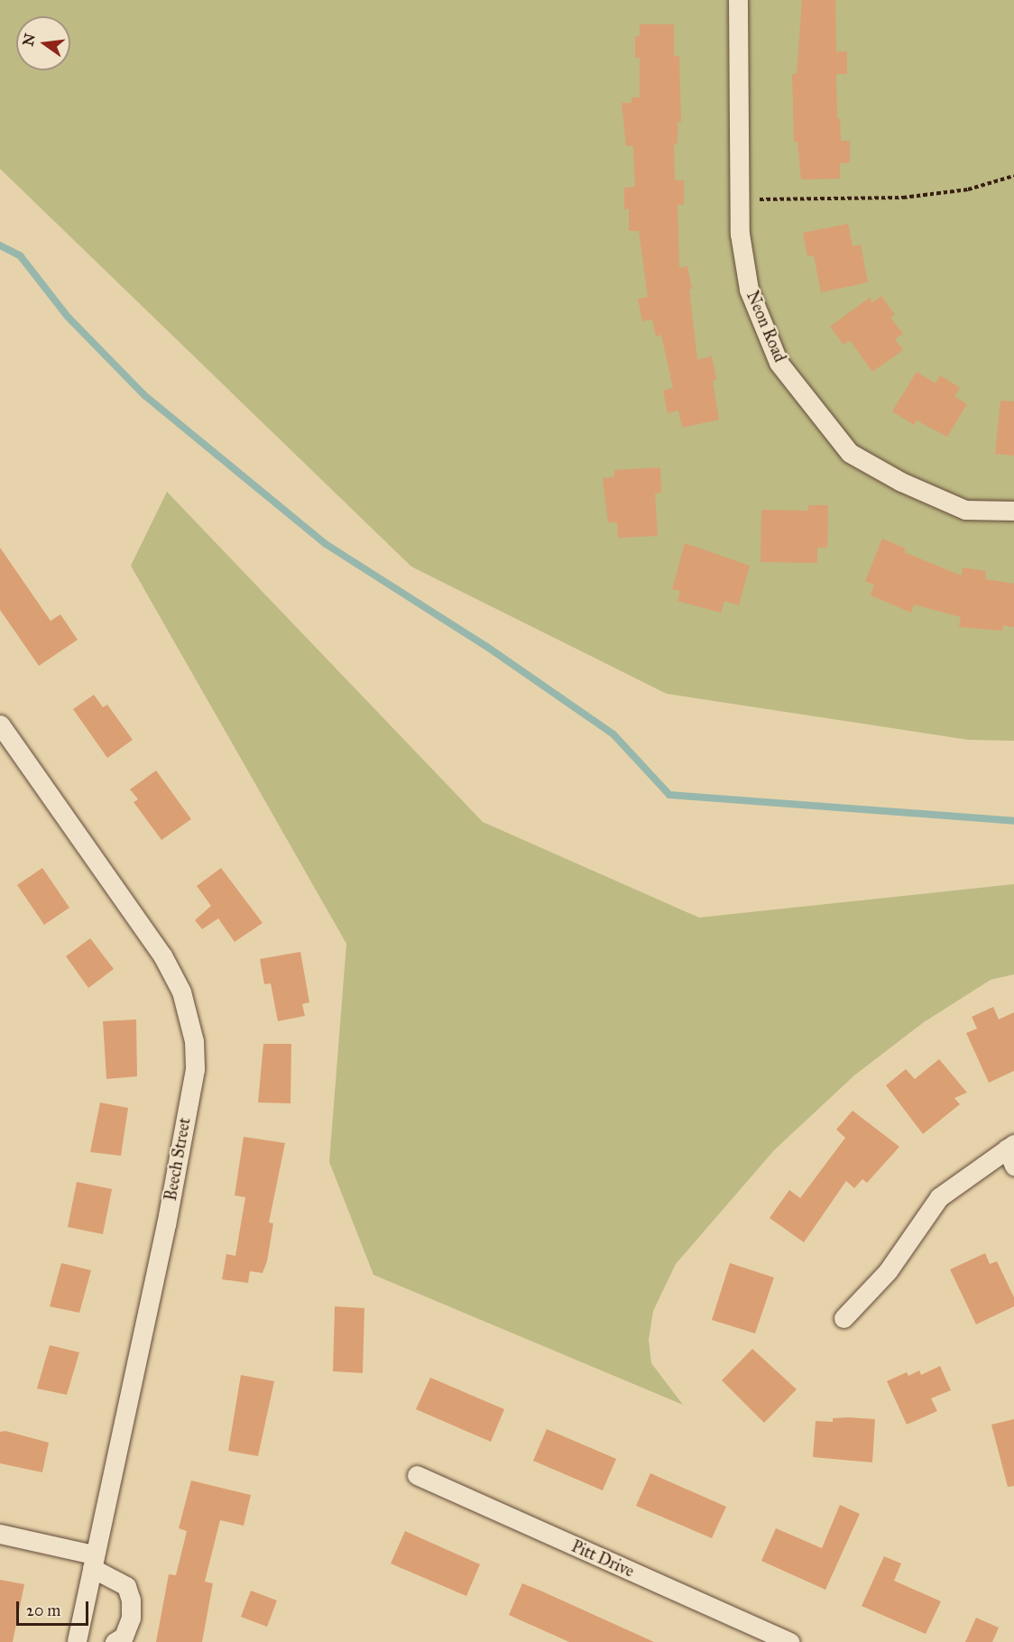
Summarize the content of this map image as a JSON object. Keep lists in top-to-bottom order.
{
  "streets": {
    "street": ["Neon Road", "Beech Street", "Pitt Drive"]
  },
  "scale_bar": "20 m",
  "north": "left"
}
